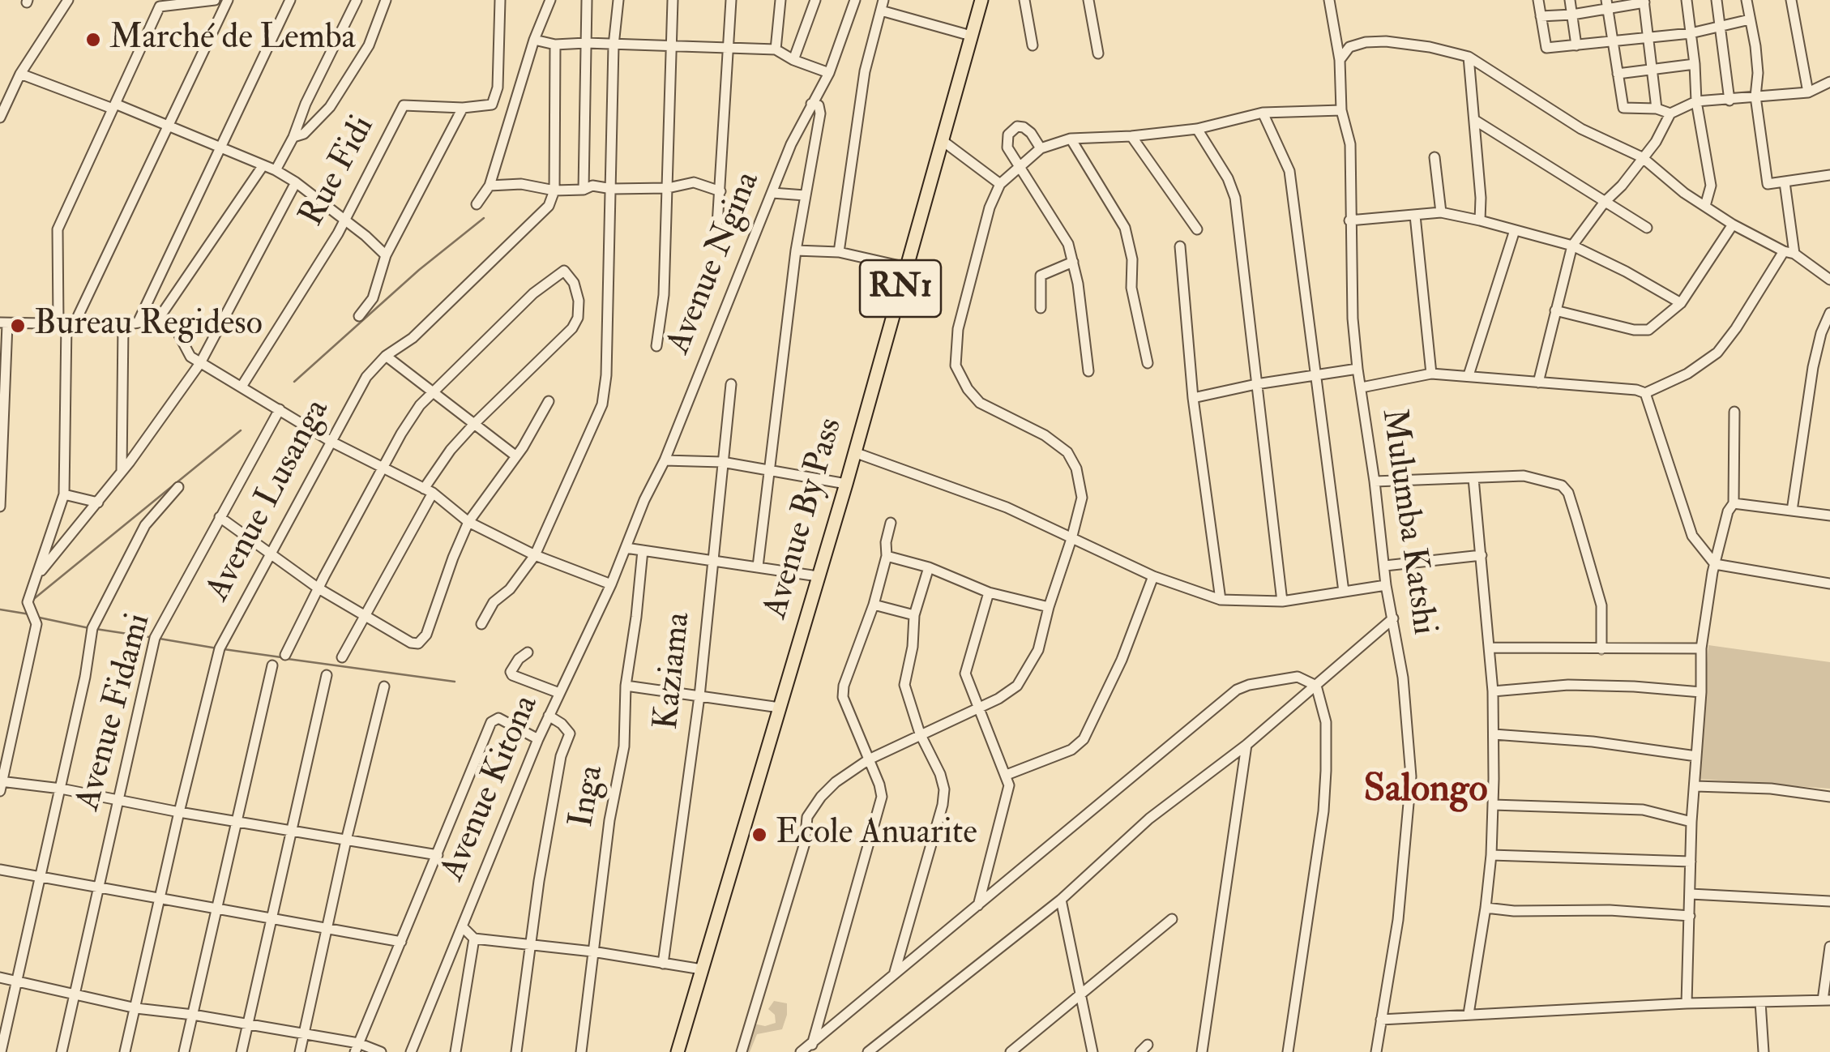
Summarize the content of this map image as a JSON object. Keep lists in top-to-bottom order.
{
  "streets": {
    "highway": ["RN1", "Avenue By Pass"],
    "street": [
      "Rue Fidi",
      "Avenue Ngina",
      "Avenue Lusanga",
      "Mulumba Katshi",
      "Kaziama",
      "Avenue Fidami",
      "Avenue Kitona",
      "Inga"
    ]
  },
  "crossings": [
    ["Avenue Ngina", "Avenue Kitona"]
  ],
  "districts": ["Salongo"],
  "places": ["Marché de Lemba", "Bureau Regideso", "Ecole Anuarite"]
}
